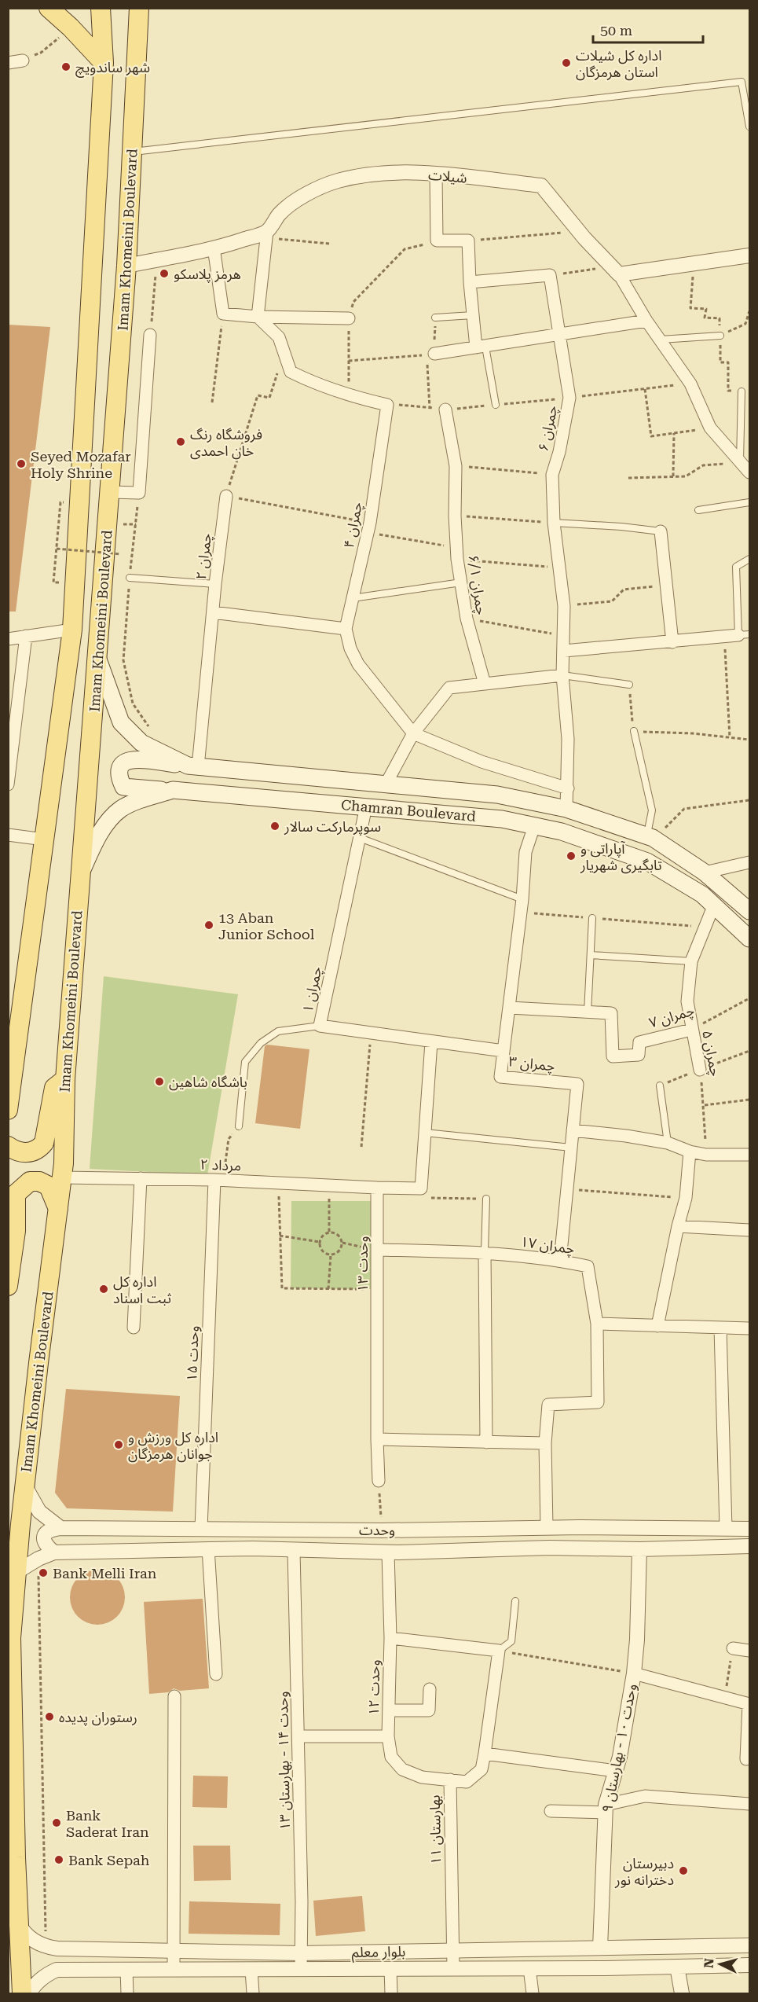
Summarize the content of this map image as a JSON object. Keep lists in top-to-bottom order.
{
  "streets": {
    "main road": ["Imam Khomeini Boulevard", "Chamran Boulevard"],
    "street": [
      "شیلات",
      "چمران ۶",
      "چمران ۴",
      "چمران ۲",
      "چمران ۶/۱",
      "چمران ۱",
      "چمران ۷",
      "چمران ۵",
      "چمران ۳",
      "مرداد ۲",
      "چمران ۱۷",
      "وحدت ۱۳",
      "وحدت ۱۵",
      "وحدت",
      "وحدت ۱۲",
      "وحدت ۱۰ - بهارستان ۹",
      "وحدت ۱۴ - بهارستان ۱۳",
      "بهارستان ۱۱",
      "بلوار معلم"
    ]
  },
  "crossings": [
    ["Imam Khomeini Boulevard", "Chamran Boulevard"],
    ["Imam Khomeini Boulevard", "مرداد ۲"],
    ["Imam Khomeini Boulevard", "وحدت"],
    ["چمران ۶", "چمران ۴"],
    ["چمران ۶", "Chamran Boulevard"],
    ["چمران ۲", "Chamran Boulevard"],
    ["Chamran Boulevard", "چمران ۱"],
    ["Chamran Boulevard", "چمران ۵"],
    ["Chamran Boulevard", "چمران ۳"],
    ["چمران ۱", "چمران ۳"],
    ["چمران ۷", "چمران ۵"],
    ["چمران ۷", "چمران ۳"],
    ["چمران ۳", "چمران ۱۷"],
    ["مرداد ۲", "وحدت ۱۳"],
    ["مرداد ۲", "وحدت ۱۵"],
    ["چمران ۱۷", "وحدت ۱۳"],
    ["وحدت ۱۵", "وحدت"],
    ["وحدت", "وحدت ۱۲"],
    ["وحدت", "وحدت ۱۰ - بهارستان ۹"],
    ["وحدت", "وحدت ۱۴ - بهارستان ۱۳"],
    ["وحدت ۱۲", "بهارستان ۱۱"],
    ["وحدت ۱۰ - بهارستان ۹", "بلوار معلم"],
    ["وحدت ۱۴ - بهارستان ۱۳", "بلوار معلم"],
    ["بهارستان ۱۱", "بلوار معلم"]
  ],
  "places": [
    "اداره کل شیلات استان هرمزگان",
    "شهر ساندویچ",
    "هرمز پلاسکو",
    "فروشگاه رنگ خان احمدی",
    "Seyed Mozafar Holy Shrine",
    "سوپرمارکت سالار",
    "آپاراتی و تابگیری شهریار",
    "13 Aban Junior School",
    "باشگاه شاهین",
    "اداره کل ثبت اسناد",
    "اداره کل ورزش و جوانان هرمزگان",
    "Bank Melli Iran",
    "رستوران پدیده",
    "Bank Saderat Iran",
    "Bank Sepah",
    "دبیرستان دخترانه نور"
  ],
  "scale_bar": "50 m",
  "north": "left"
}
